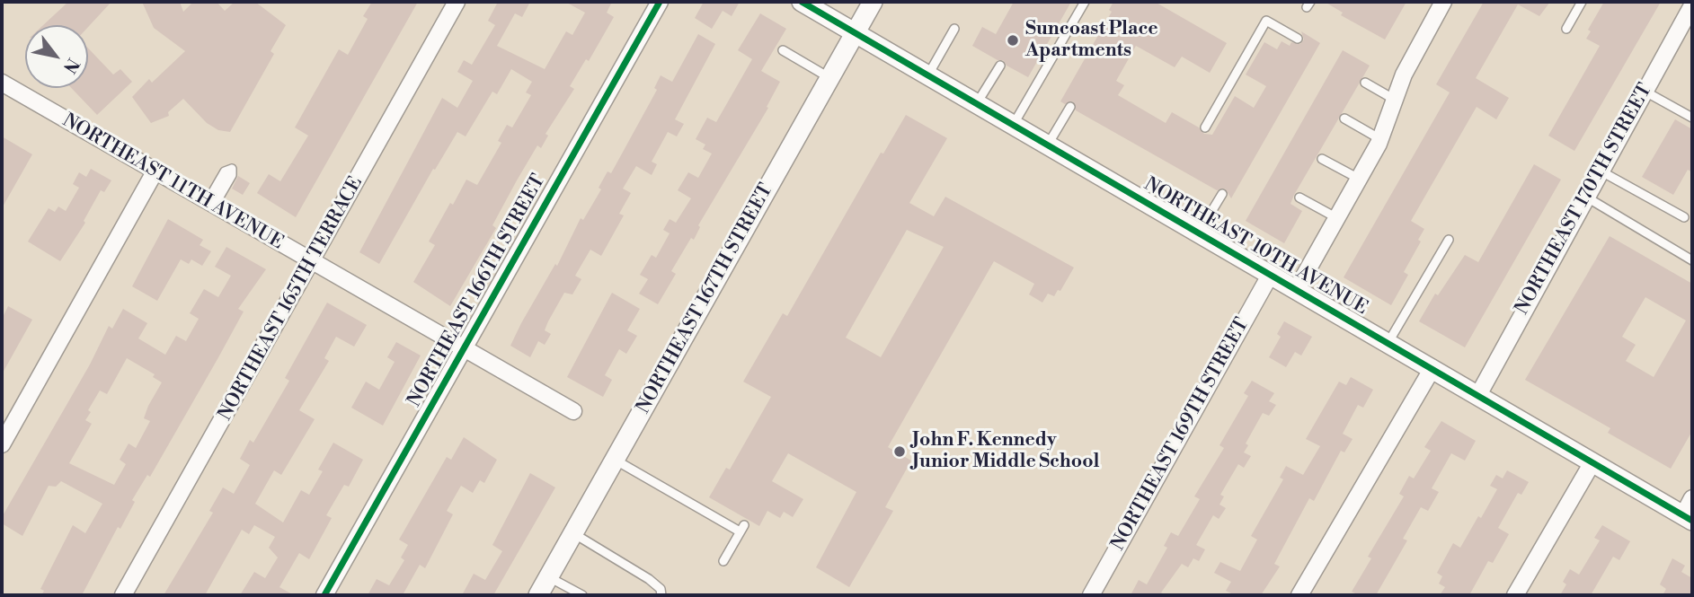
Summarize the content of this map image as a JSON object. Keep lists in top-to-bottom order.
{
  "streets": {
    "street": [
      "NORTHEAST 11TH AVENUE",
      "NORTHEAST 170TH STREET",
      "NORTHEAST 10TH AVENUE",
      "NORTHEAST 166TH STREET",
      "NORTHEAST 165TH TERRACE",
      "NORTHEAST 167TH STREET",
      "NORTHEAST 169TH STREET"
    ]
  },
  "crossings": [
    ["NORTHEAST 11TH AVENUE", "NORTHEAST 166TH STREET"],
    ["NORTHEAST 11TH AVENUE", "NORTHEAST 165TH TERRACE"],
    ["NORTHEAST 170TH STREET", "NORTHEAST 10TH AVENUE"],
    ["NORTHEAST 10TH AVENUE", "NORTHEAST 167TH STREET"],
    ["NORTHEAST 10TH AVENUE", "NORTHEAST 169TH STREET"]
  ],
  "places": ["Suncoast Place Apartments", "John F. Kennedy Junior Middle School"],
  "north": "bottom right"
}
